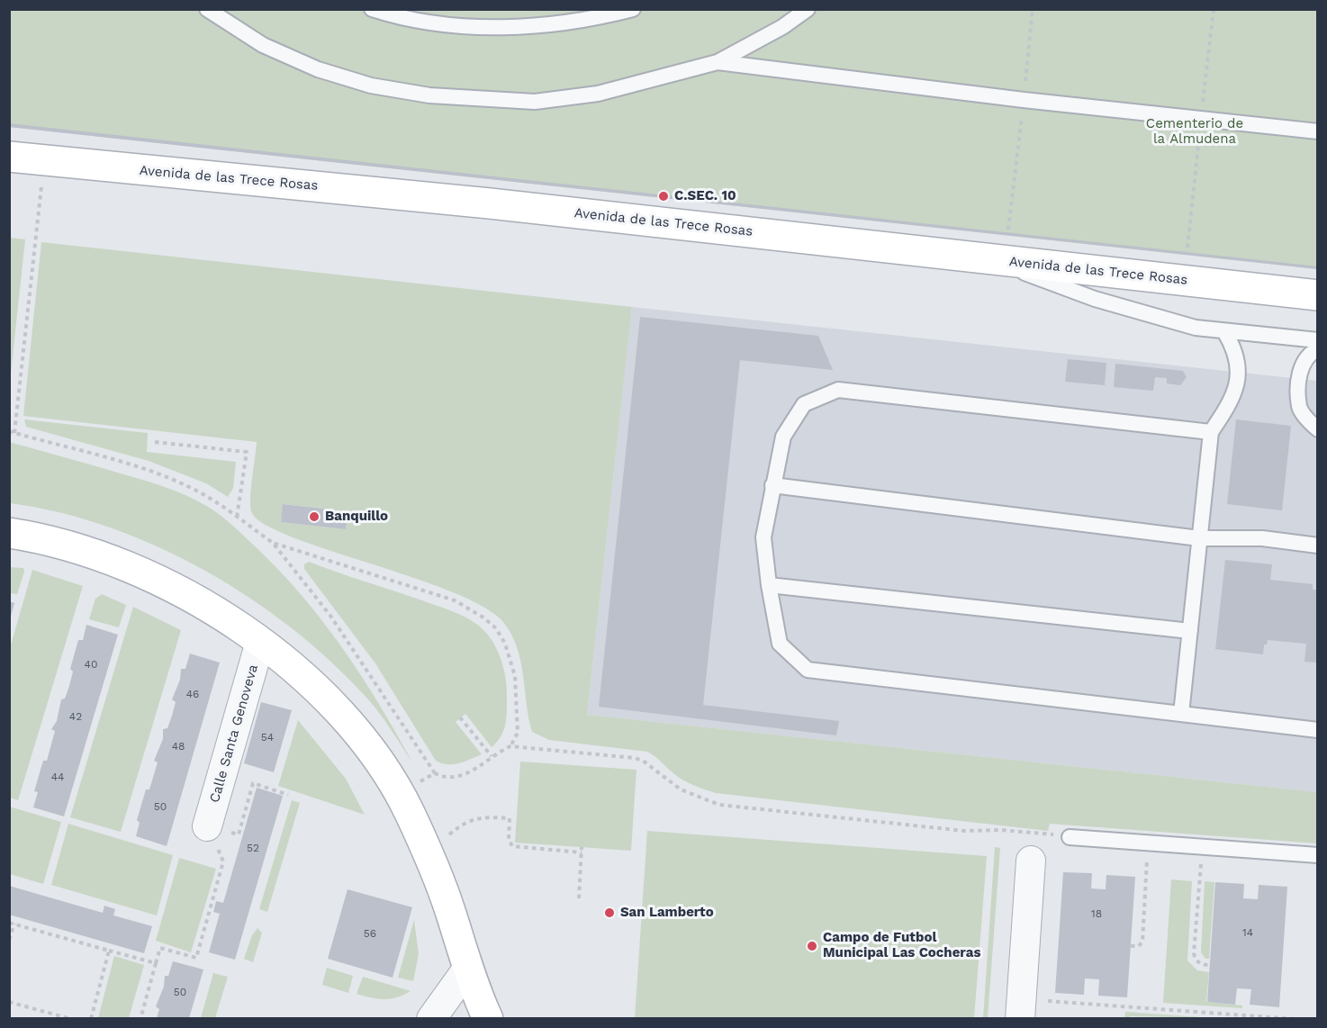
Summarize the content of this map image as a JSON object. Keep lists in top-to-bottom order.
{
  "streets": {
    "street": ["Avenida de las Trece Rosas", "Calle Santa Genoveva"]
  },
  "parks": ["Cementerio de la Almudena"],
  "places": [
    "C.SEC. 10",
    "Banquillo",
    "San Lamberto",
    "Campo de Futbol Municipal Las Cocheras"
  ],
  "house_numbers": [
    "40",
    "46",
    "42",
    "54",
    "48",
    "44",
    "50",
    "52",
    "18",
    "14",
    "56",
    "50"
  ]
}
